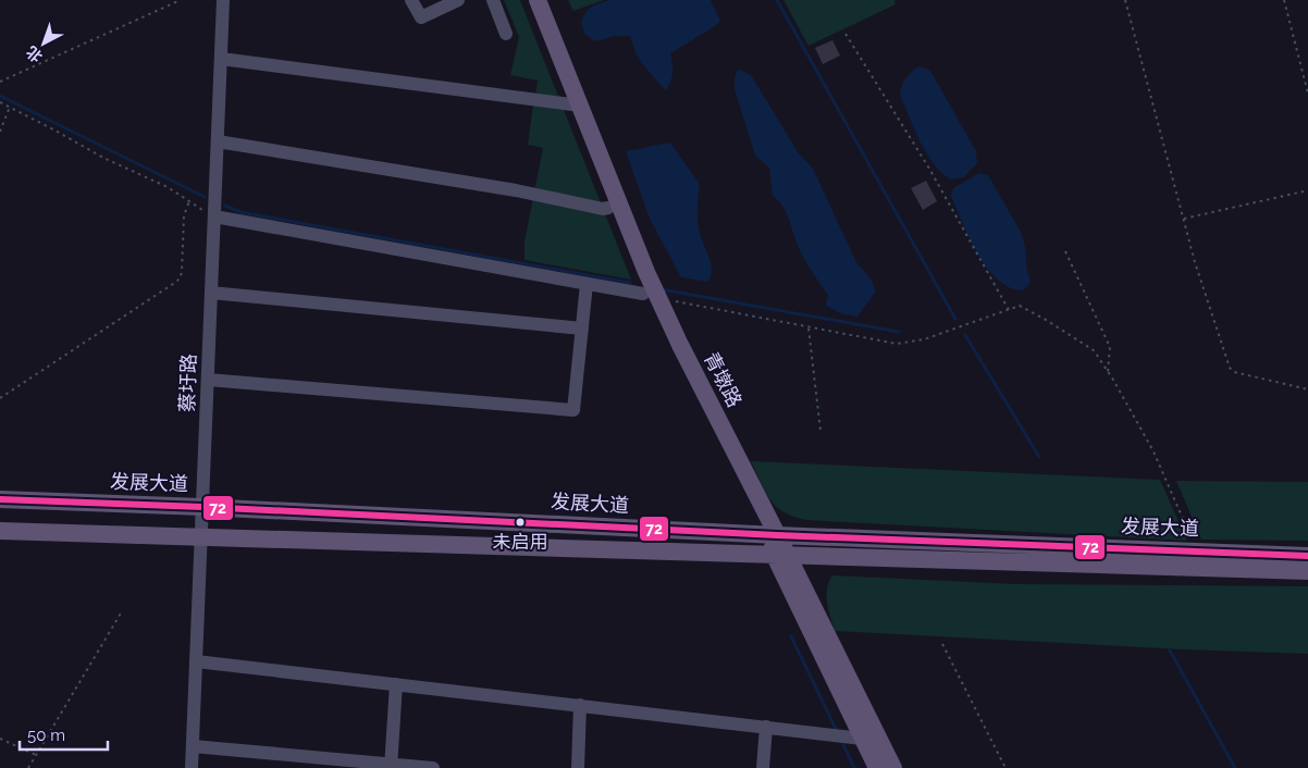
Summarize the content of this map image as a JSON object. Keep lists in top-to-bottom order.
{
  "streets": {
    "main road": ["青墩路", "发展大道"],
    "street": ["蔡圩路"]
  },
  "crossings": [
    ["青墩路", "发展大道"],
    ["蔡圩路", "发展大道"]
  ],
  "places": ["未启用"],
  "lines": ["transit line 72"],
  "scale_bar": "50 m",
  "north": "bottom left"
}
